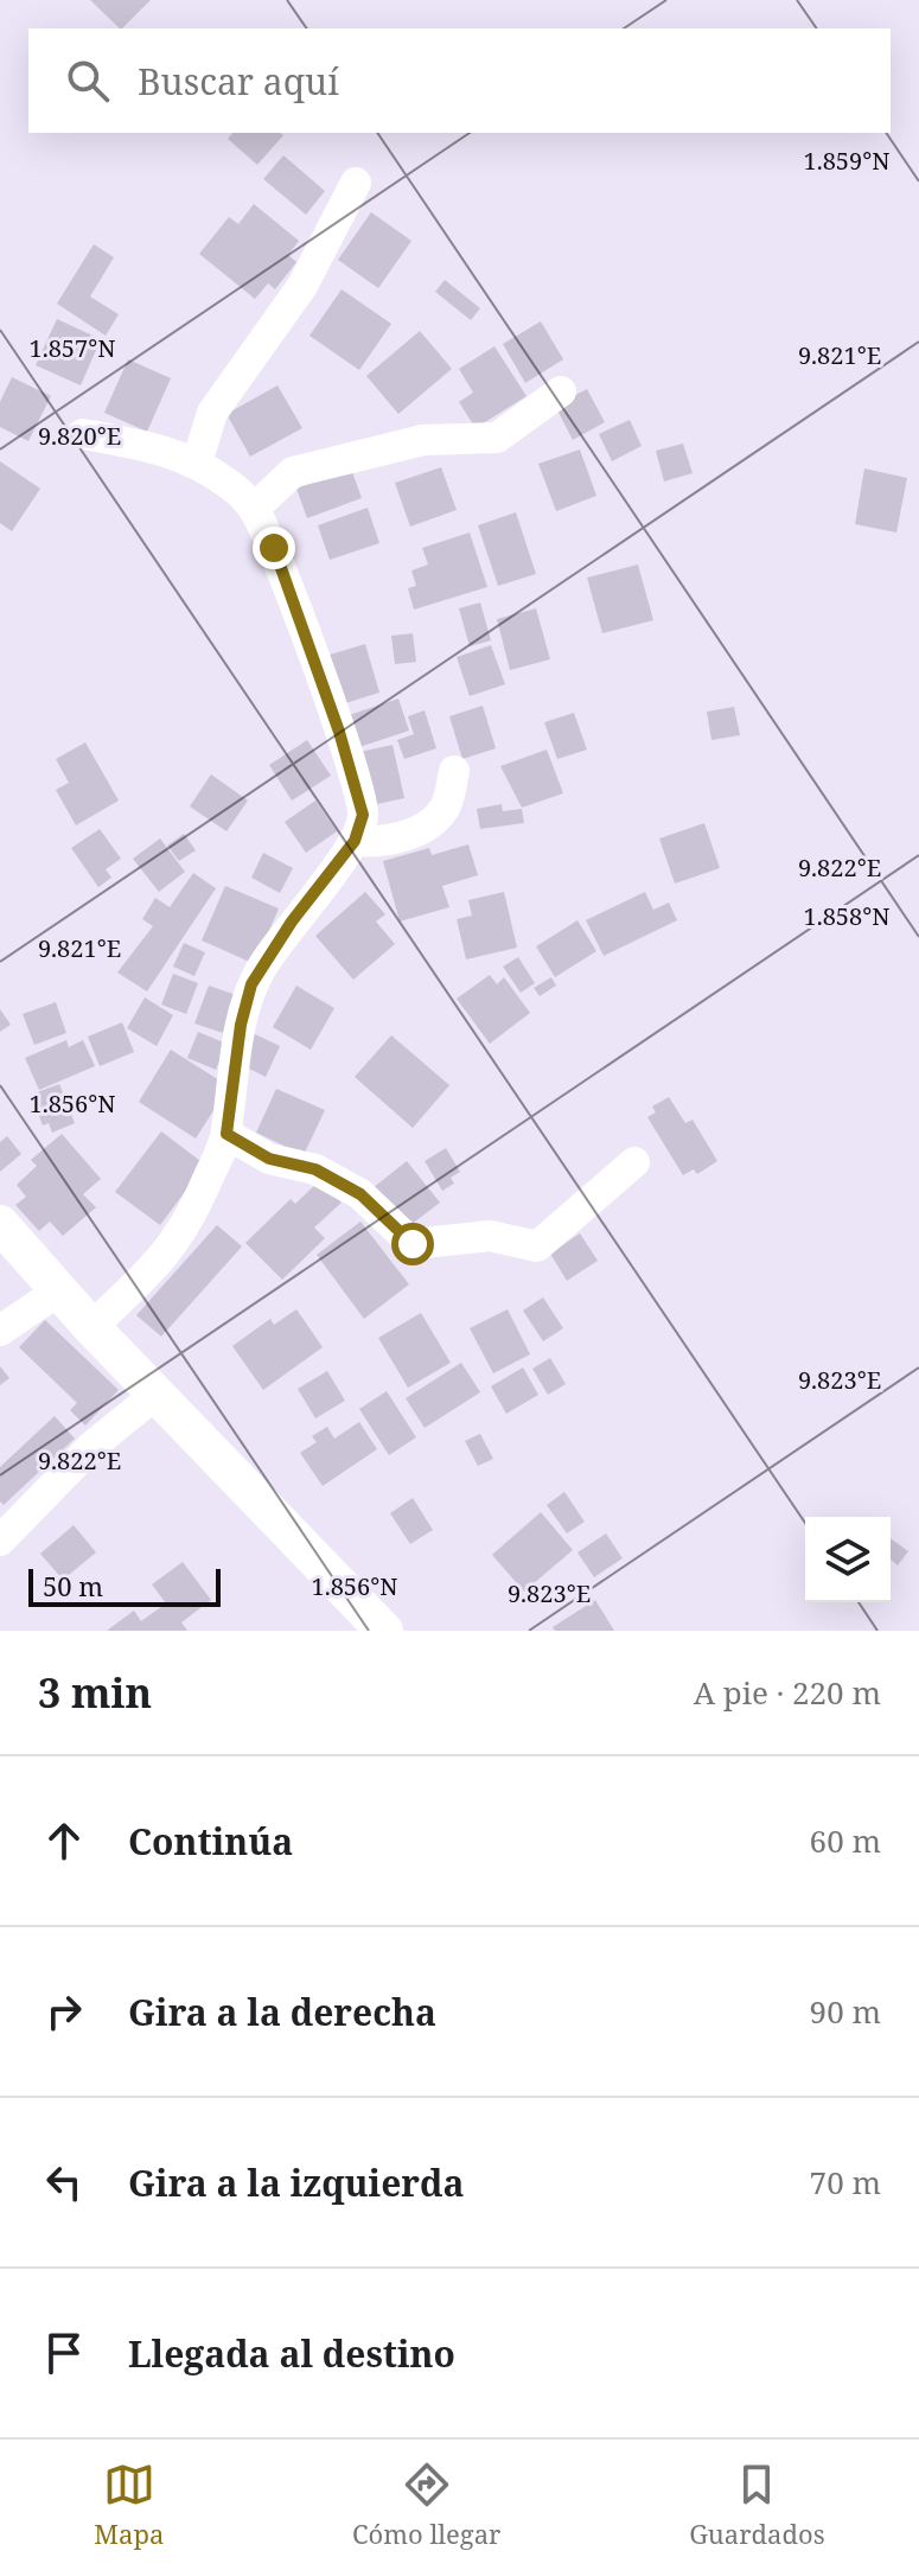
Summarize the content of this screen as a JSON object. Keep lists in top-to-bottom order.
{
  "scale_bar": "50 m",
  "page": {
    "search": "Buscar aquí",
    "scale": "50 m",
    "heading": ["3 min", "A pie · 220 m"],
    "list": [
      ["Continúa", "60 m"],
      ["Gira a la derecha", "90 m"],
      ["Gira a la izquierda", "70 m"],
      "Llegada al destino"
    ],
    "nav": ["Mapa", "Cómo llegar", "Guardados"]
  },
  "coordinates": [
    "1.859°N",
    "1.857°N",
    "9.821°E",
    "9.820°E",
    "9.822°E",
    "1.858°N",
    "1.856°N",
    "9.823°E"
  ]
}
